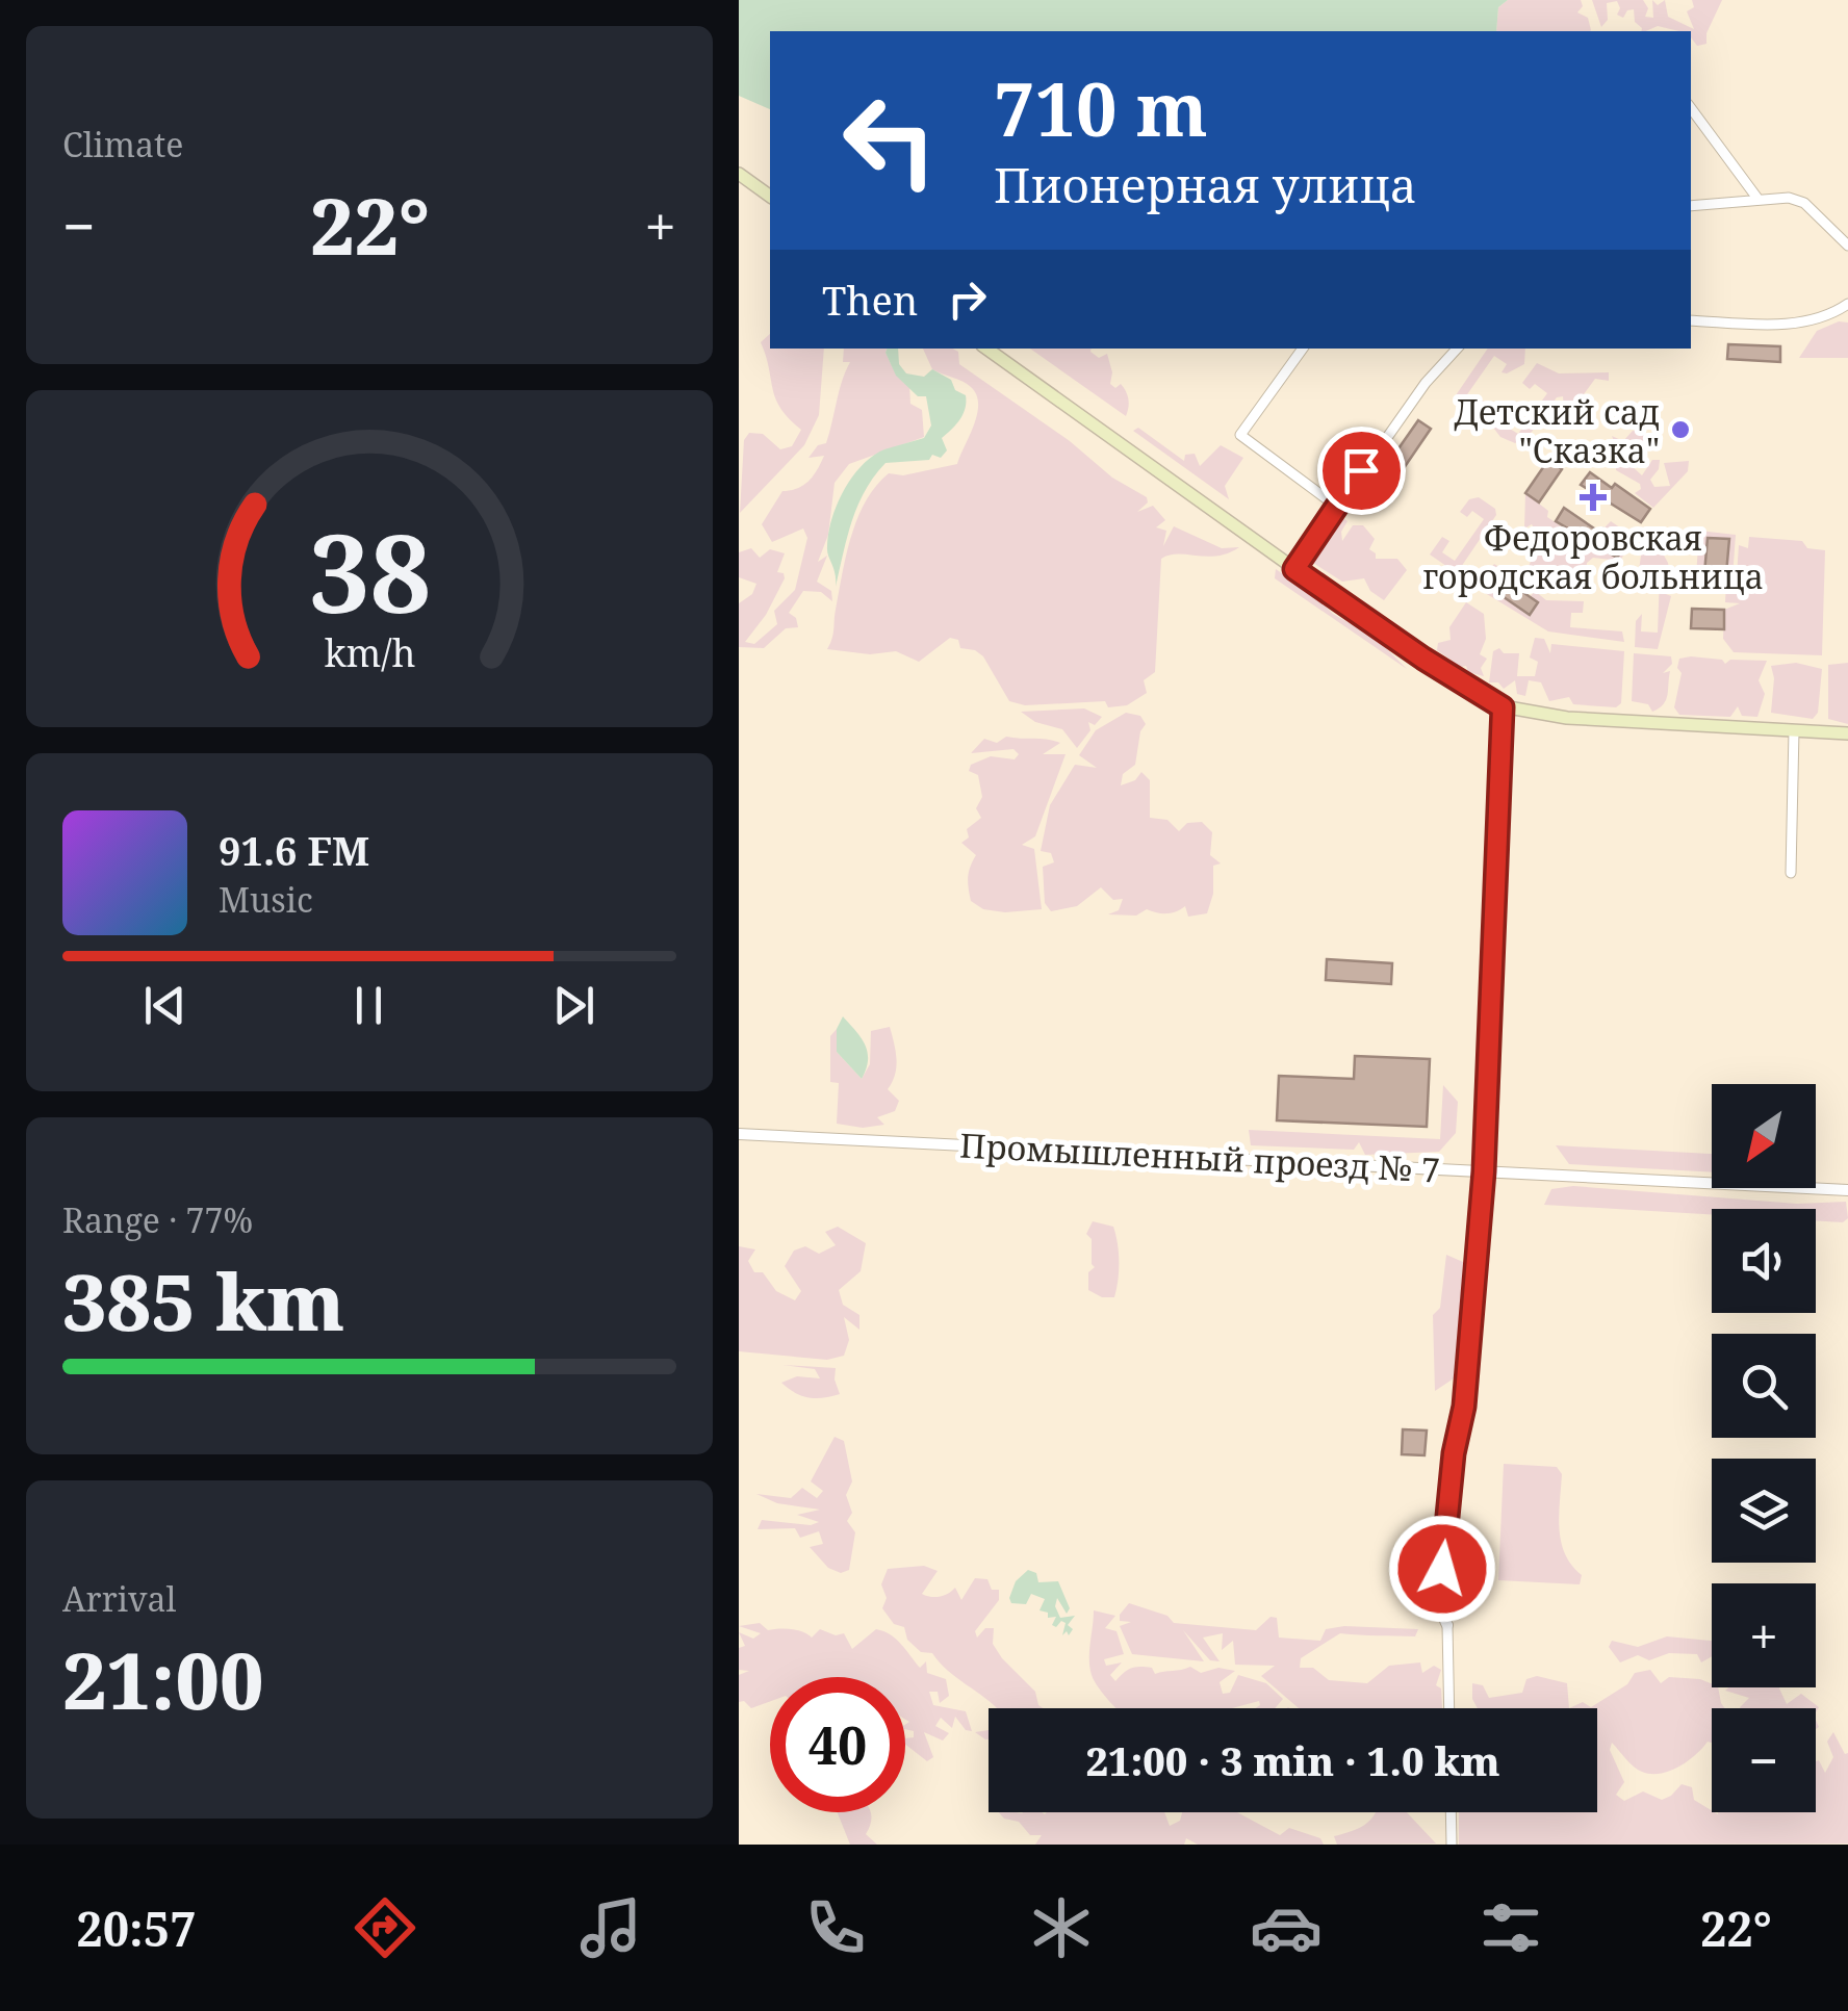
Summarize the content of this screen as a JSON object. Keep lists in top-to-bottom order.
{
  "streets": {
    "street": ["Промышленный проезд № 7"]
  },
  "places": {
    "other": ["Детский сад \"Сказка\""],
    "health": ["Федоровская городская больница"]
  },
  "north": "bottom left",
  "page": {
    "tile": [
      "Climate",
      ["Range · 77%", "385 km"],
      ["Arrival", "21:00"]
    ],
    "turn": ["710 m", "Пионерная улица"],
    "heat": ["−", "22°", "+"],
    "then": "Then",
    "song": ["91.6 FM", "Music"],
    "map_buttons": ["+", "−"],
    "limit": "40",
    "trip": "21:00 · 3 min · 1.0 km",
    "tabs": ["20:57", "22°"],
    "gauge": ["38", "km/h"]
  }
}
